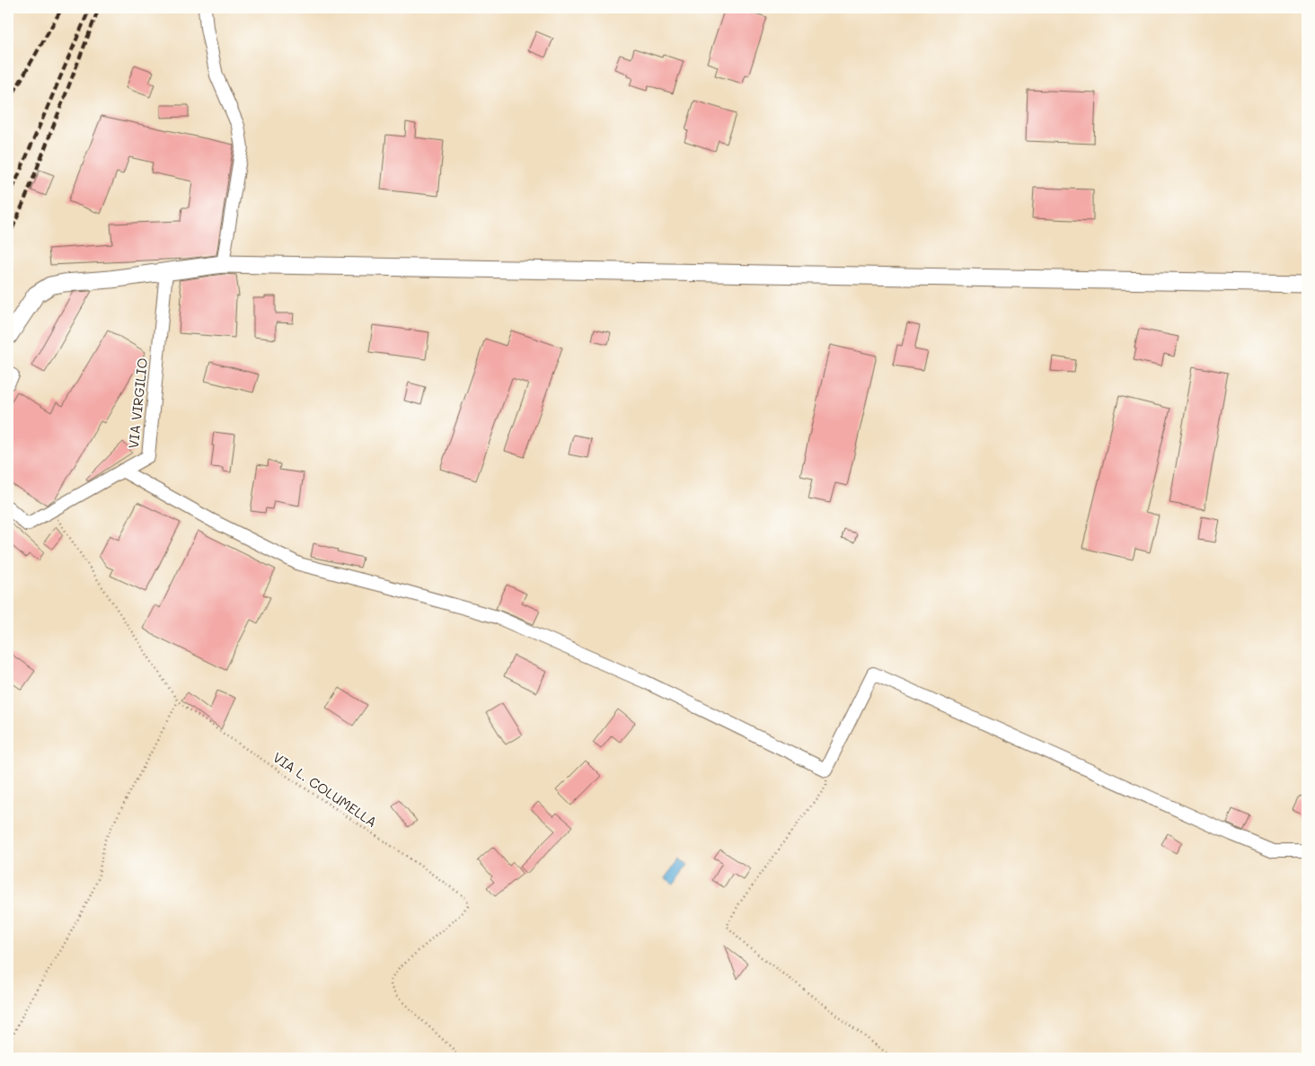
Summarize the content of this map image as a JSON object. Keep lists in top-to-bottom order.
{
  "streets": {
    "street": ["VIA VIRGILIO"],
    "path": ["VIA L. COLUMELLA"]
  },
  "crossings": [
    ["VIA VIRGILIO", "VIA L. COLUMELLA"]
  ]
}
